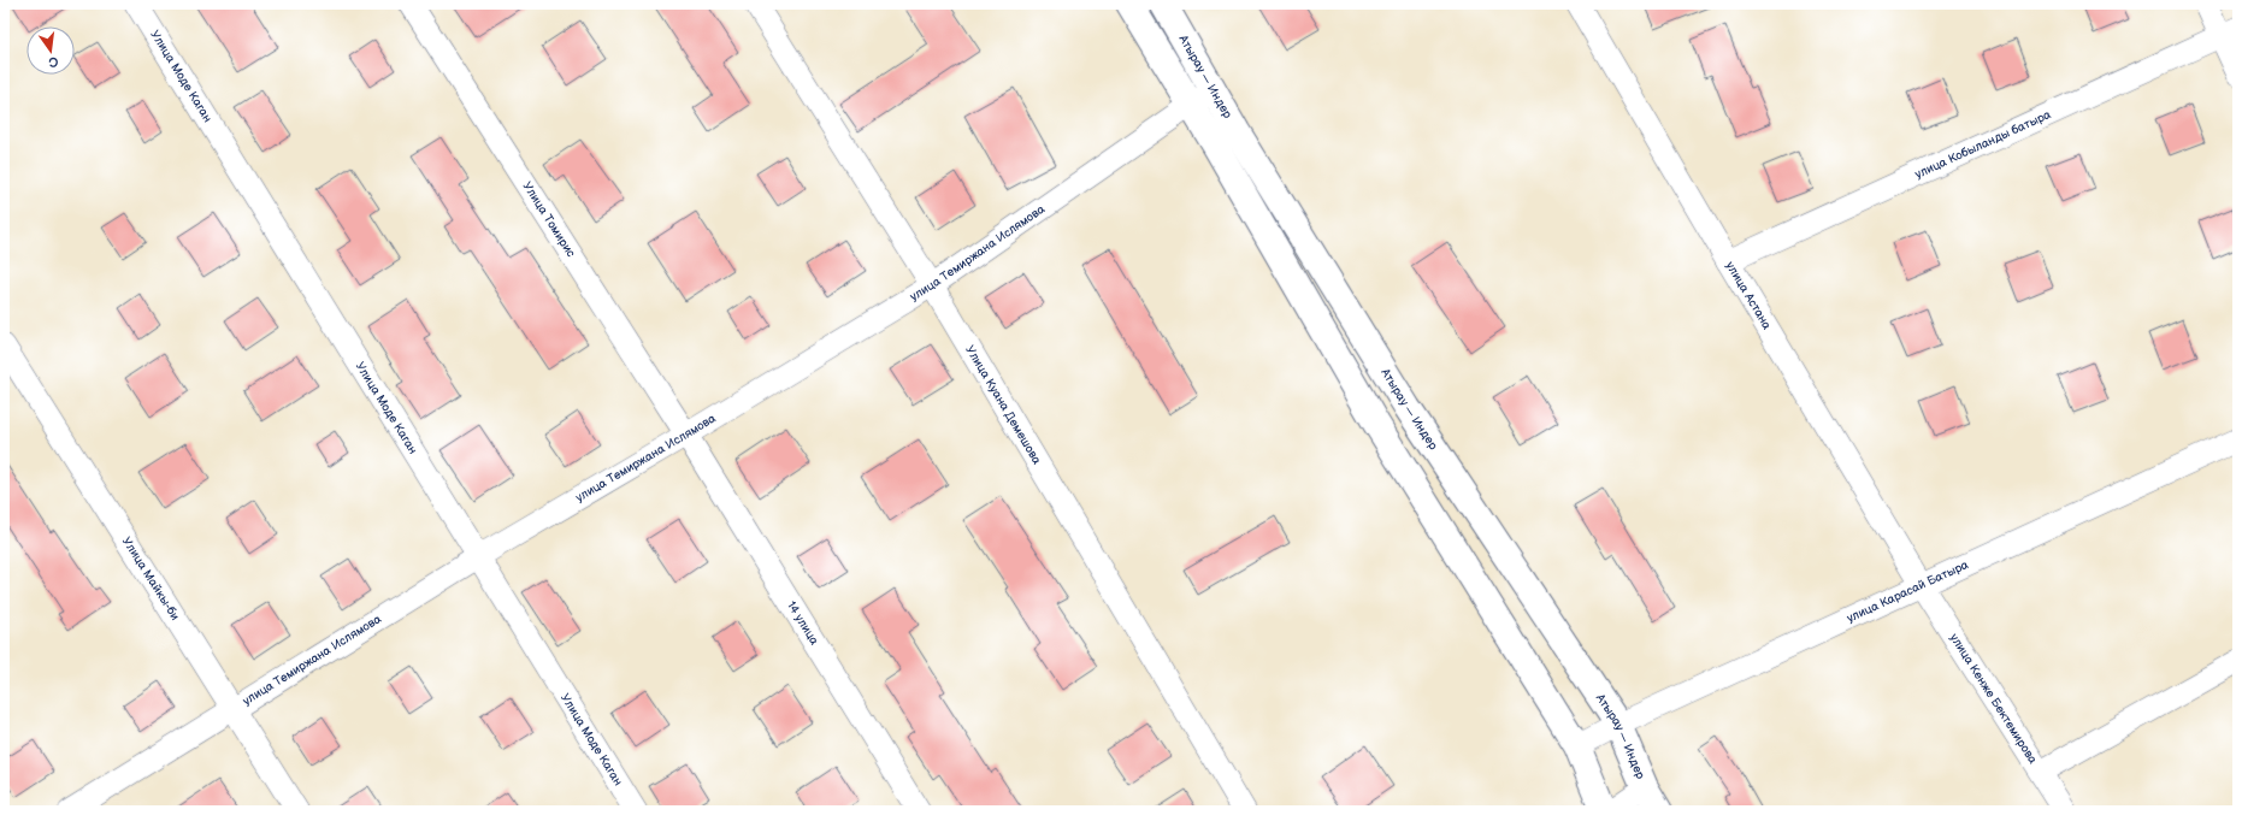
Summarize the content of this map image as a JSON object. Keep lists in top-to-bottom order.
{
  "streets": {
    "main road": ["Атырау — Индер"],
    "street": [
      "Улица Моде Каган",
      "улица Кобыланды батыра",
      "Улица Томирис",
      "улица Темиржана Ислямова",
      "улица Астана",
      "Улица Куана Демешова",
      "Улица Майкы-би",
      "улица Карасай Батыра",
      "14 улица",
      "улица Кенже Бектемирова"
    ]
  },
  "crossings": [
    ["Улица Моде Каган", "улица Темиржана Ислямова"],
    ["Атырау — Индер", "улица Темиржана Ислямова"],
    ["Атырау — Индер", "улица Карасай Батыра"],
    ["улица Кобыланды батыра", "улица Астана"],
    ["Улица Томирис", "улица Темиржана Ислямова"],
    ["Улица Томирис", "14 улица"],
    ["улица Темиржана Ислямова", "Улица Куана Демешова"],
    ["улица Темиржана Ислямова", "Улица Майкы-би"],
    ["улица Темиржана Ислямова", "14 улица"],
    ["улица Астана", "улица Карасай Батыра"],
    ["улица Астана", "улица Кенже Бектемирова"],
    ["улица Карасай Батыра", "улица Кенже Бектемирова"]
  ],
  "north": "bottom"
}
